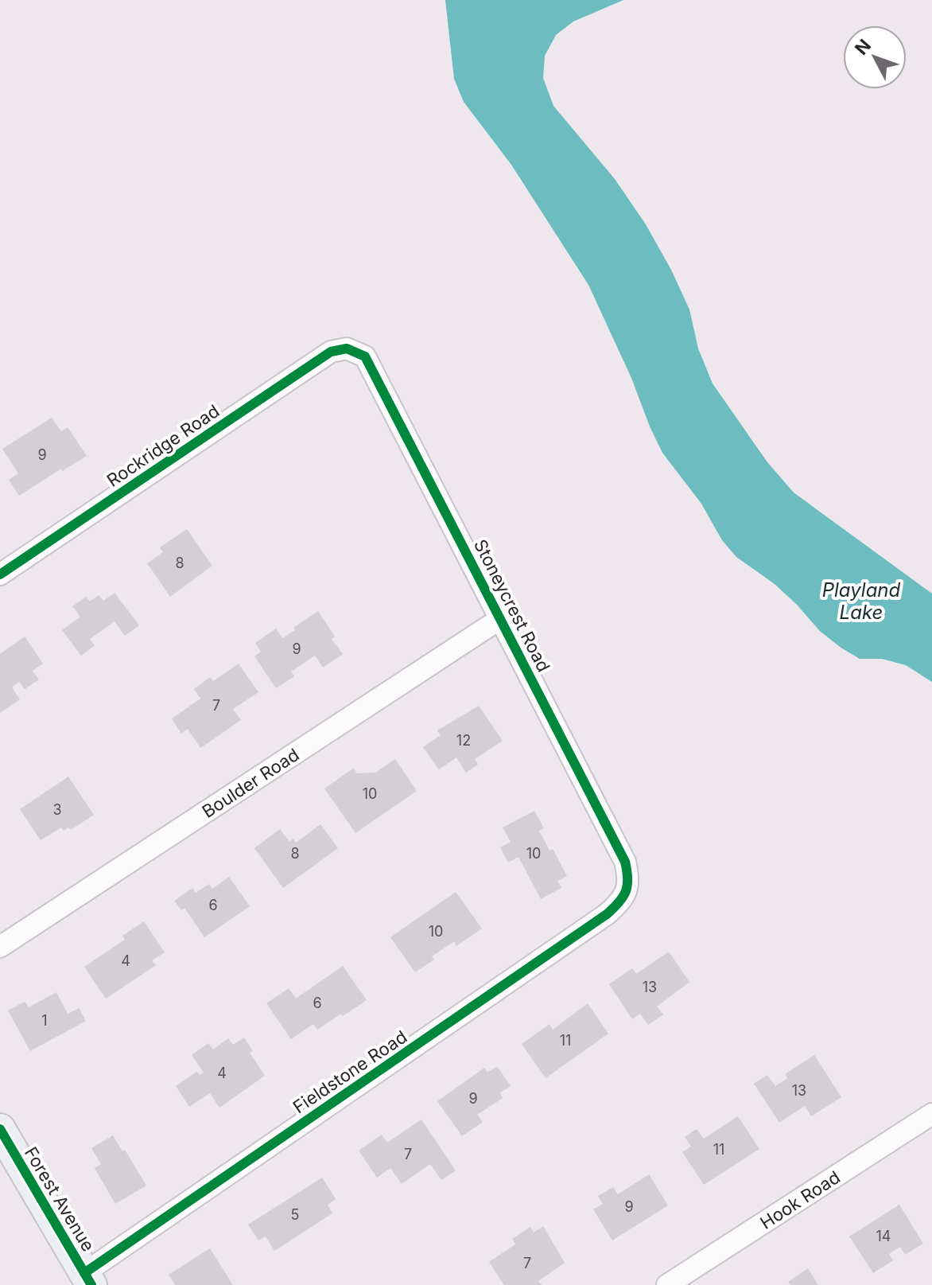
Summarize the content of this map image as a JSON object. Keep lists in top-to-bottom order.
{
  "streets": {
    "street": [
      "Rockridge Road",
      "Stoneycrest Road",
      "Boulder Road",
      "Fieldstone Road",
      "Forest Avenue",
      "Hook Road"
    ]
  },
  "crossings": [
    ["Rockridge Road", "Stoneycrest Road"],
    ["Stoneycrest Road", "Boulder Road"],
    ["Stoneycrest Road", "Fieldstone Road"],
    ["Fieldstone Road", "Forest Avenue"]
  ],
  "water": ["Playland Lake"],
  "house_numbers": [
    "9",
    "8",
    "9",
    "7",
    "12",
    "10",
    "3",
    "8",
    "10",
    "6",
    "10",
    "4",
    "13",
    "6",
    "1",
    "11",
    "4",
    "13",
    "9",
    "11",
    "7",
    "9",
    "5",
    "14",
    "7"
  ],
  "north": "top left"
}
